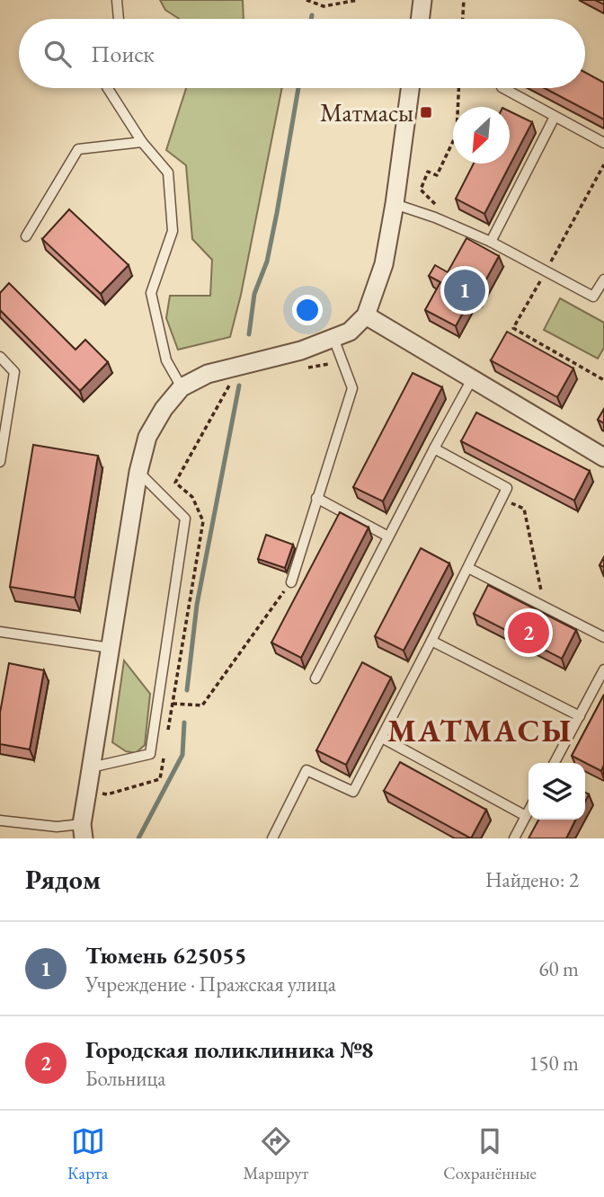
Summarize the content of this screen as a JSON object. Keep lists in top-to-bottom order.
{
  "districts": ["МАТМАСЫ"],
  "places": {
    "transit": ["Матмасы"]
  },
  "north": "bottom left",
  "page": {
    "search": "Поиск",
    "pins": ["1", "2"],
    "heading": ["Рядом", "Найдено: 2"],
    "list": [
      {
        "mark": "1",
        "name": "Тюмень 625055",
        "note": "Учреждение · Пражская улица",
        "value": "60 m"
      },
      {
        "mark": "2",
        "name": "Городская поликлиника №8",
        "note": "Больница",
        "value": "150 m"
      }
    ],
    "nav": ["Карта", "Маршрут", "Сохранённые"]
  }
}
